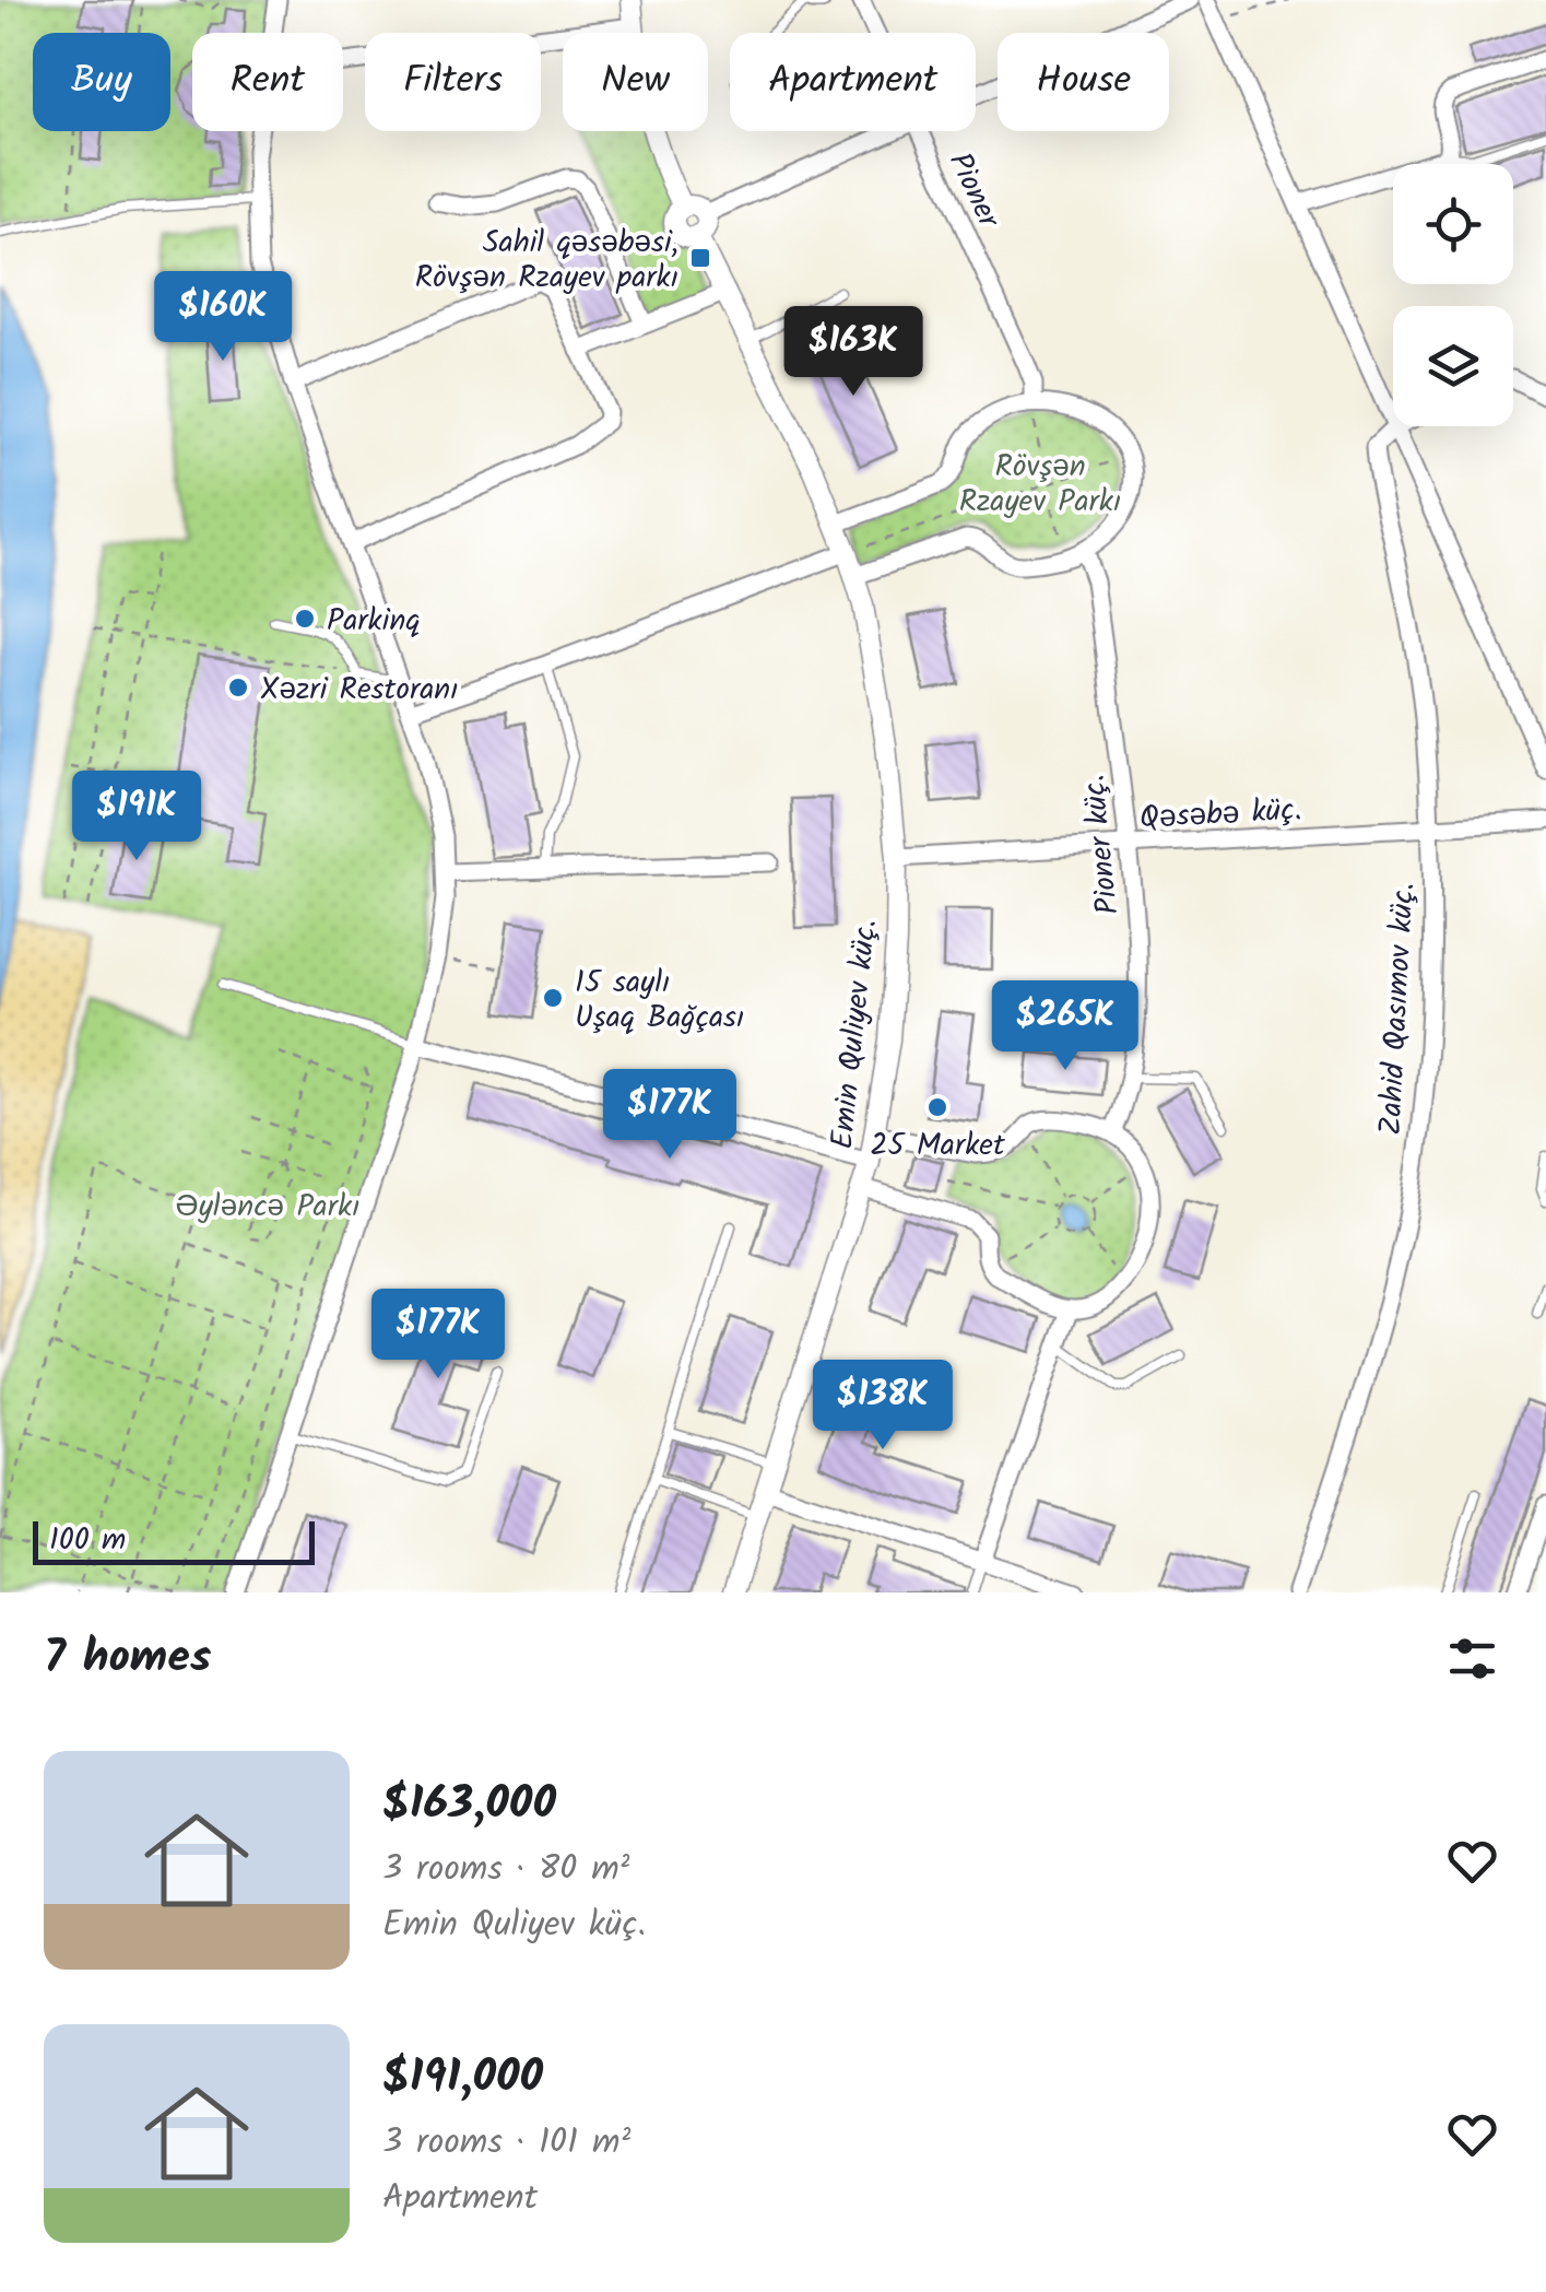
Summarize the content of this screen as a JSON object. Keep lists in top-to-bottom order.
{
  "streets": {
    "street": [
      "Pioner",
      "Qəsəbə küç.",
      "Pioner küç.",
      "Zahid Qasımov küç.",
      "Emin Quliyev küç."
    ]
  },
  "crossings": [
    ["Qəsəbə küç.", "Pioner küç."],
    ["Qəsəbə küç.", "Zahid Qasımov küç."],
    ["Qəsəbə küç.", "Emin Quliyev küç."]
  ],
  "parks": ["Rövşən Rzayev Parkı", "Əyləncə Parkı"],
  "places": {
    "transit": ["Sahil qəsəbəsi, Rövşən Rzayev parkı"],
    "other": [
      "Parkinq",
      "Xəzri Restoranı",
      "15 saylı Uşaq Bağçası",
      "25 Market"
    ]
  },
  "scale_bar": "100 m",
  "page": {
    "chip": [
      "Buy",
      "Rent",
      "Filters",
      "New",
      "Apartment",
      "House"
    ],
    "price": [
      "$160K",
      "$163K",
      "$191K",
      "$265K",
      "$177K",
      "$177K",
      "$138K"
    ],
    "scale": "100 m",
    "heading": "7 homes",
    "list": [
      {
        "name": "$163,000",
        "note": "3 rooms · 80 m² · Emin Quliyev küç."
      },
      {
        "name": "$191,000",
        "note": "3 rooms · 101 m² · Apartment"
      }
    ]
  }
}
